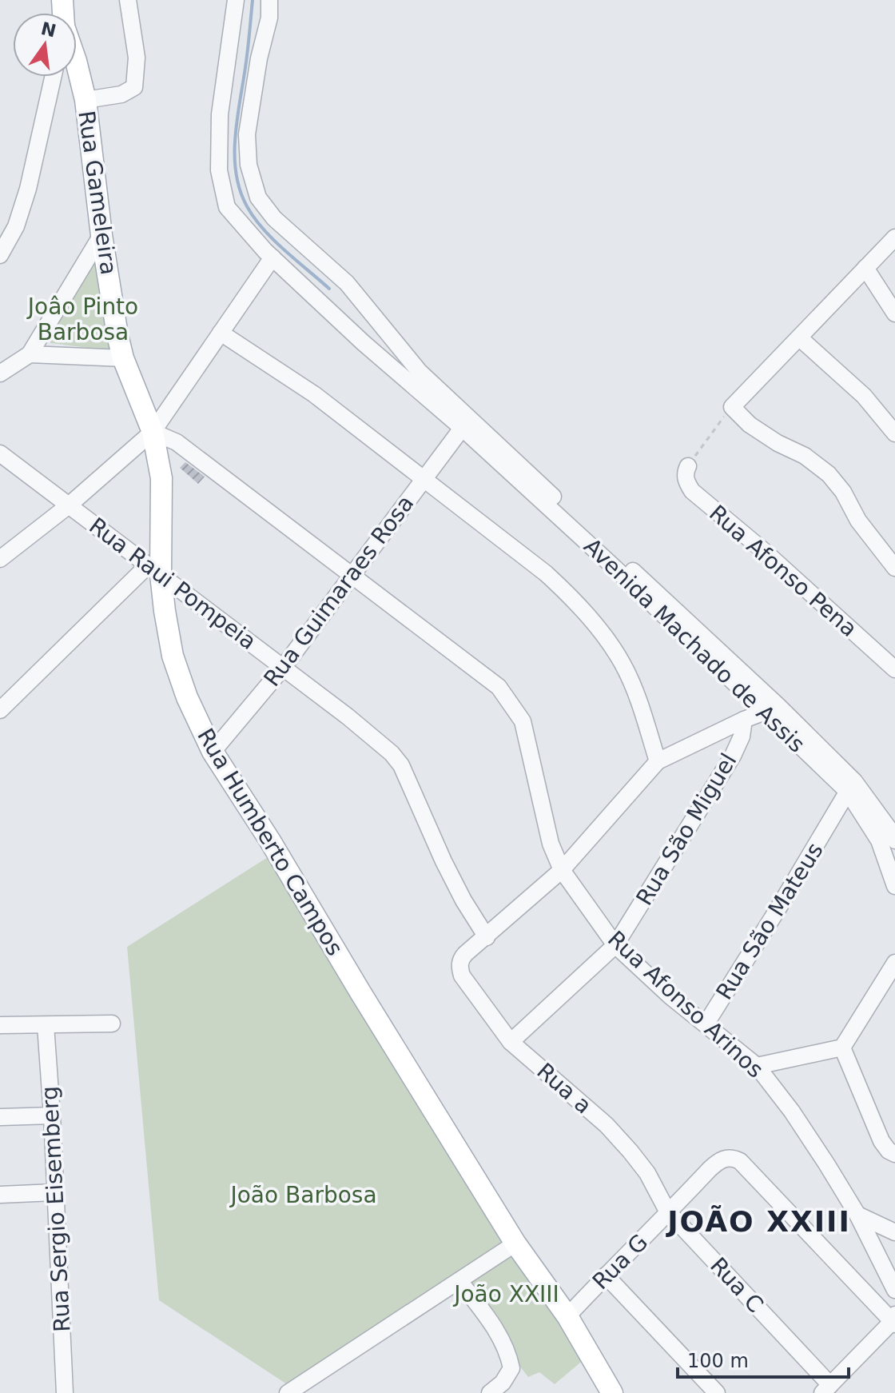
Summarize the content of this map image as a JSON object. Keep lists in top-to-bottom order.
{
  "streets": {
    "main road": ["Rua Gameleira", "Rua Humberto Campos"],
    "street": [
      "Rua Afonso Pena",
      "Rua Raui Pompeia",
      "Rua Guimaraes Rosa",
      "Avenida Machado de Assis",
      "Rua São Miguel",
      "Rua São Mateus",
      "Rua Afonso Arinos",
      "Rua a",
      "Rua Sergio Eisemberg",
      "Rua G",
      "Rua C"
    ]
  },
  "crossings": [
    ["Rua Gameleira", "Rua Humberto Campos"],
    ["Rua Gameleira", "Rua Afonso Arinos"],
    ["Rua Raui Pompeia", "Rua Guimaraes Rosa"],
    ["Rua Raui Pompeia", "Rua Humberto Campos"],
    ["Rua Raui Pompeia", "Rua a"],
    ["Rua Guimaraes Rosa", "Avenida Machado de Assis"],
    ["Rua Guimaraes Rosa", "Rua Humberto Campos"],
    ["Rua Guimaraes Rosa", "Rua Afonso Arinos"],
    ["Avenida Machado de Assis", "Rua São Mateus"],
    ["Rua São Miguel", "Rua Afonso Arinos"],
    ["Rua São Miguel", "Rua a"],
    ["Rua Humberto Campos", "Rua Afonso Arinos"],
    ["Rua Humberto Campos", "Rua G"],
    ["Rua São Mateus", "Rua Afonso Arinos"],
    ["Rua a", "Rua G"],
    ["Rua a", "Rua C"],
    ["Rua G", "Rua C"]
  ],
  "districts": ["JOÃO XXIII"],
  "parks": ["Joâo Pinto Barbosa", "João Barbosa", "João XXIII"],
  "scale_bar": "100 m",
  "north": "top"
}
